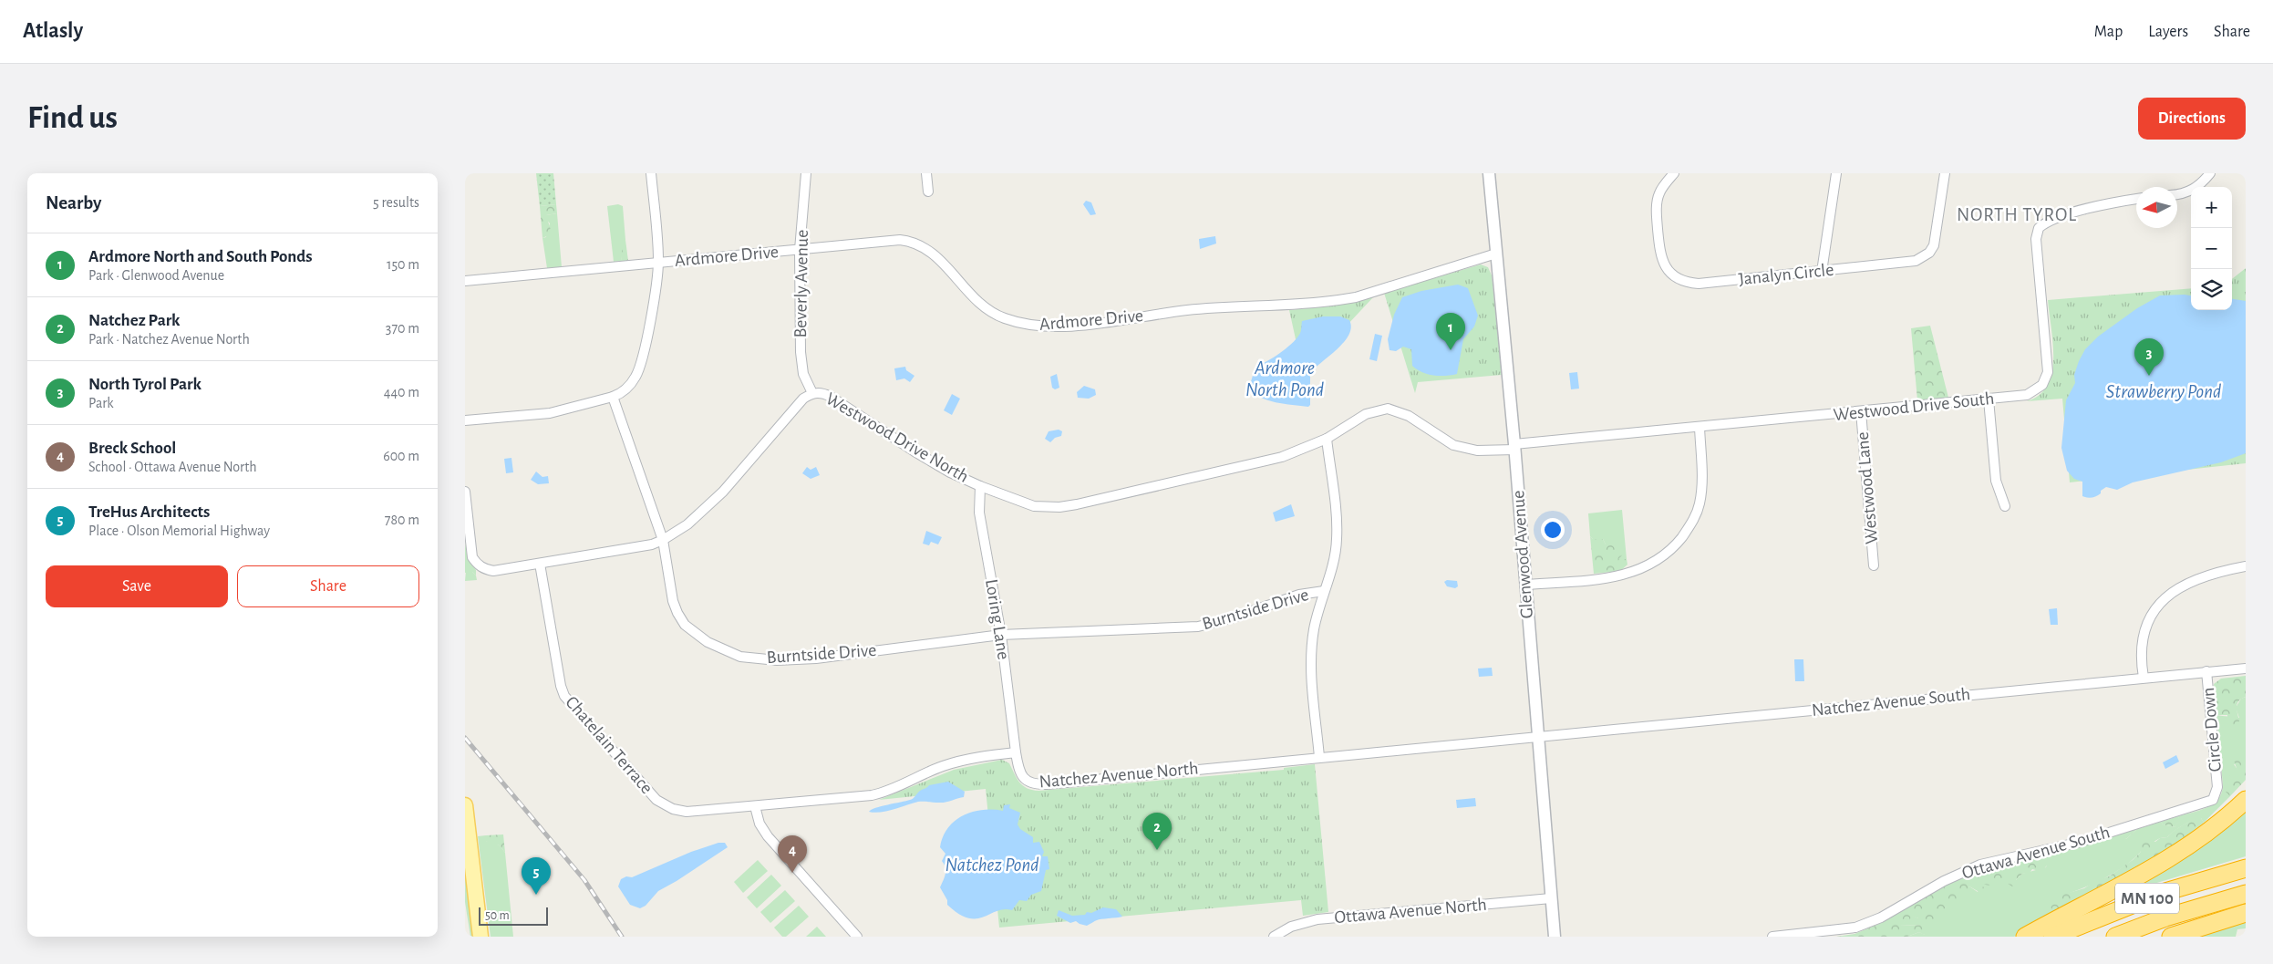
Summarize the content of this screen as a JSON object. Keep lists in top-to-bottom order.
{
  "streets": {
    "highway": ["MN 100"],
    "street": [
      "Ardmore Drive",
      "Janalyn Circle",
      "Beverly Avenue",
      "Westwood Drive South",
      "Westwood Drive North",
      "Westwood Lane",
      "Glenwood Avenue",
      "Burntside Drive",
      "Loring Lane",
      "Natchez Avenue South",
      "Circle Down",
      "Chatelain Terrace",
      "Natchez Avenue North",
      "Ottawa Avenue South",
      "Ottawa Avenue North"
    ]
  },
  "crossings": [
    ["Ardmore Drive", "Beverly Avenue"],
    ["Ardmore Drive", "Glenwood Avenue"],
    ["Beverly Avenue", "Westwood Drive North"],
    ["Westwood Drive South", "Westwood Drive North"],
    ["Westwood Drive South", "Westwood Lane"],
    ["Westwood Drive South", "Glenwood Avenue"],
    ["Westwood Drive North", "Glenwood Avenue"],
    ["Westwood Drive North", "Burntside Drive"],
    ["Westwood Drive North", "Loring Lane"],
    ["Westwood Drive North", "Chatelain Terrace"],
    ["Glenwood Avenue", "Natchez Avenue South"],
    ["Glenwood Avenue", "Natchez Avenue North"],
    ["Glenwood Avenue", "Ottawa Avenue North"],
    ["Burntside Drive", "Loring Lane"],
    ["Loring Lane", "Natchez Avenue North"],
    ["Natchez Avenue South", "Circle Down"],
    ["Natchez Avenue South", "Natchez Avenue North"],
    ["Circle Down", "Ottawa Avenue South"]
  ],
  "districts": ["NORTH TYROL"],
  "water": ["Ardmore North Pond", "Strawberry Pond", "Natchez Pond"],
  "scale_bar": "50 m",
  "north": "left",
  "page": {
    "header": "Atlasly",
    "nav": ["Map", "Layers", "Share"],
    "buttons": [
      "Directions",
      ["Save", "Share"]
    ],
    "title": "Find us",
    "heading": ["Nearby", "5 results"],
    "map_buttons": ["+", "−"],
    "list": [
      {
        "mark": "1",
        "name": "Ardmore North and South Ponds",
        "note": "Park · Glenwood Avenue",
        "value": "150 m"
      },
      {
        "mark": "2",
        "name": "Natchez Park",
        "note": "Park · Natchez Avenue North",
        "value": "370 m"
      },
      {
        "mark": "3",
        "name": "North Tyrol Park",
        "note": "Park",
        "value": "440 m"
      },
      {
        "mark": "4",
        "name": "Breck School",
        "note": "School · Ottawa Avenue North",
        "value": "600 m"
      },
      {
        "mark": "5",
        "name": "TreHus Architects",
        "note": "Place · Olson Memorial Highway",
        "value": "780 m"
      }
    ],
    "pins": [
      "1",
      "3",
      "2",
      "4",
      "5"
    ],
    "scale": "50 m"
  }
}
